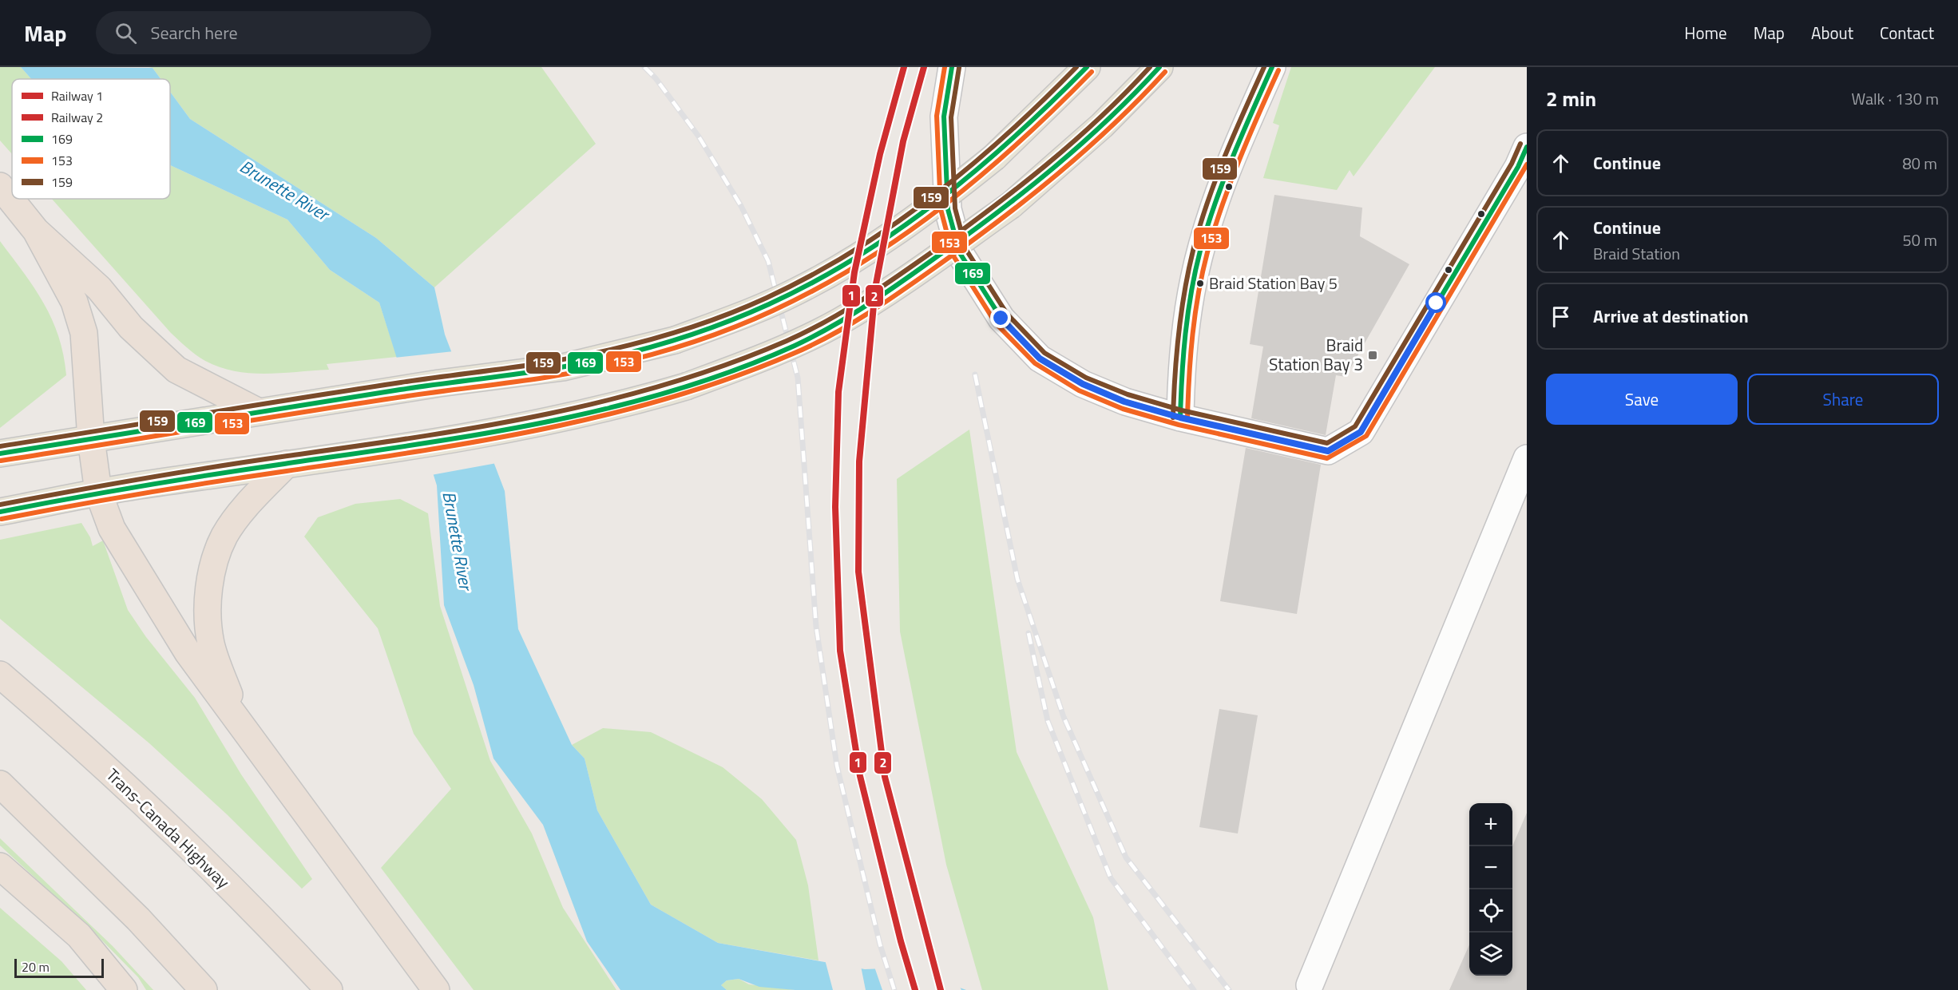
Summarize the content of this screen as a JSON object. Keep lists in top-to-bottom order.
{
  "streets": {
    "highway": ["Trans-Canada Highway"]
  },
  "water": ["Brunette River"],
  "places": {
    "other": ["Braid Station Bay 5"],
    "transit": ["Braid Station Bay 3"]
  },
  "lines": [
    "rail line 1",
    "rail line 2",
    "transit line 169",
    "transit line 153",
    "transit line 159"
  ],
  "legend": [
    "Railway 1",
    "Railway 2",
    "169",
    "153",
    "159"
  ],
  "scale_bar": "20 m",
  "page": {
    "header": "Map",
    "search": "Search here",
    "nav": [
      "Home",
      "Map",
      "About",
      "Contact"
    ],
    "heading": ["2 min", "Walk · 130 m"],
    "list": [
      ["Continue", "80 m"],
      ["Continue", "Braid Station", "50 m"],
      "Arrive at destination"
    ],
    "buttons": ["Save", "Share"],
    "map_buttons": ["+", "−"],
    "scale": "20 m"
  }
}
